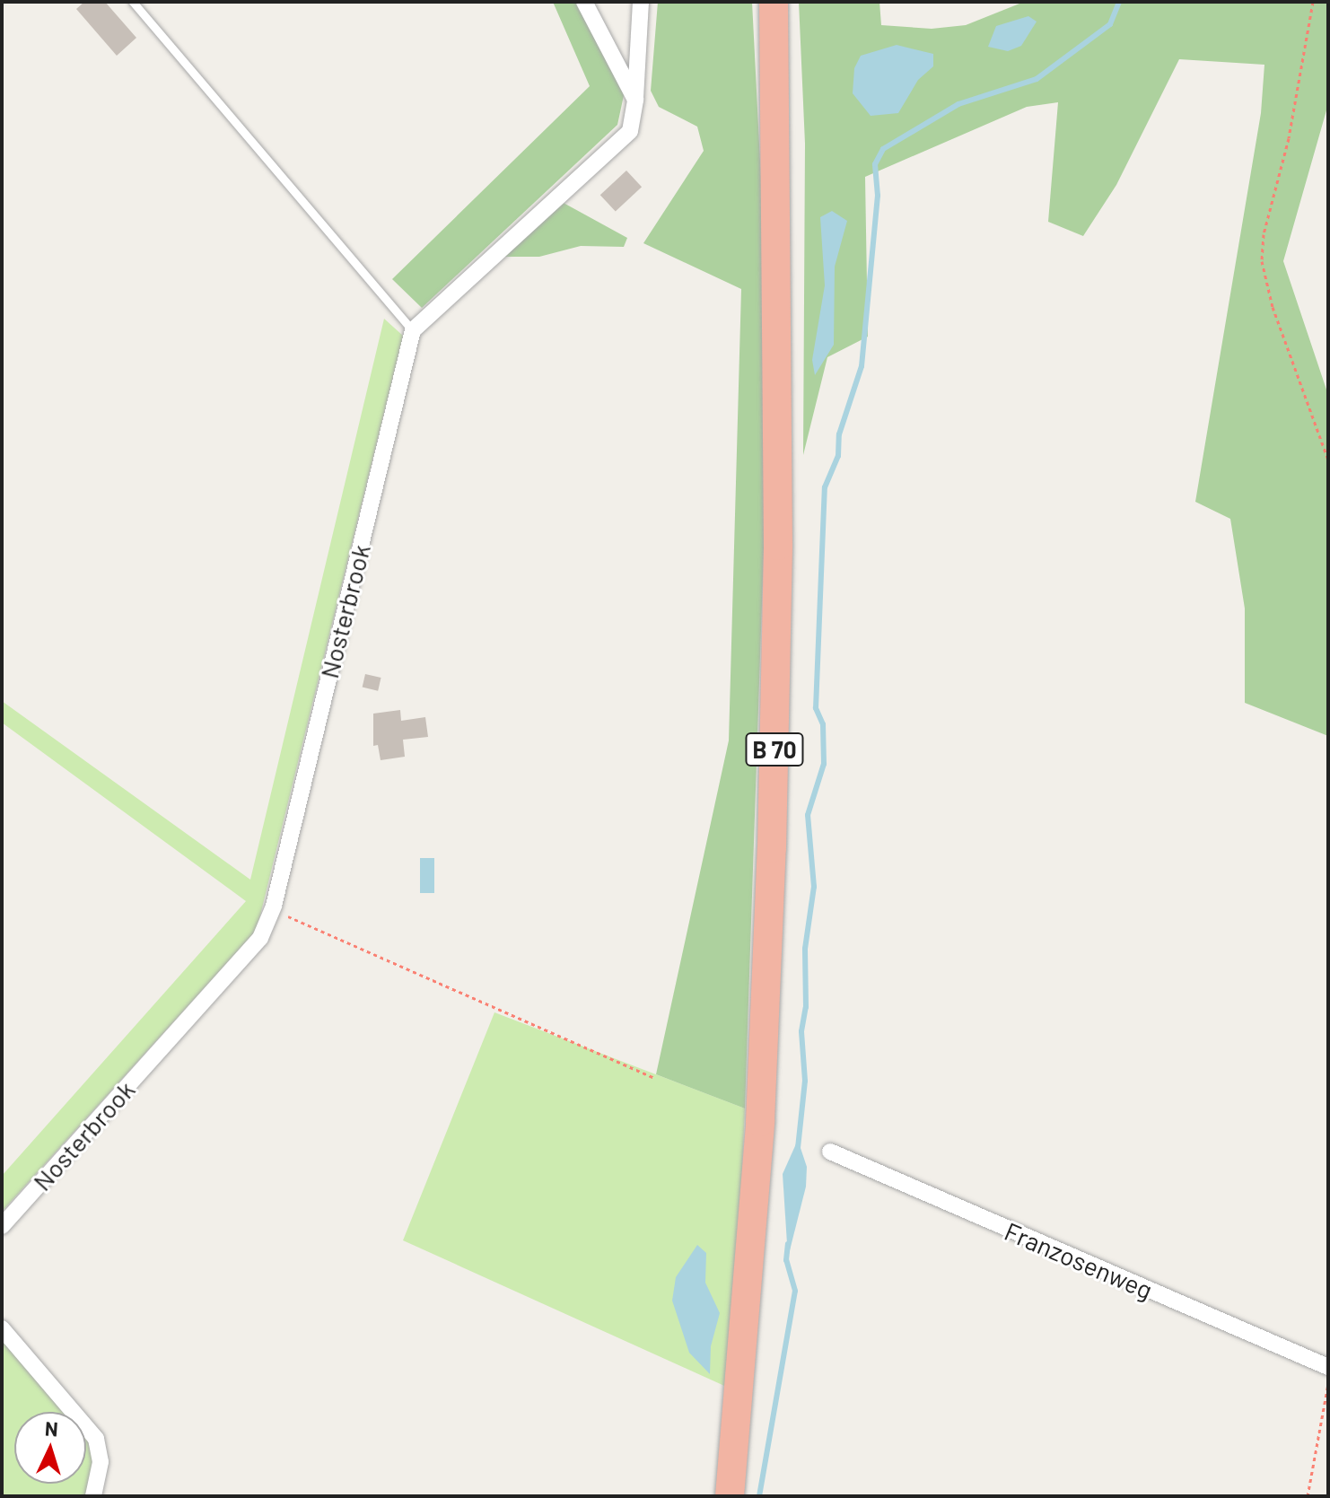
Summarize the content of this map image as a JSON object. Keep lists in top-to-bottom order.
{
  "streets": {
    "highway": ["B 70"],
    "street": ["Nosterbrook", "Franzosenweg"]
  },
  "north": "top"
}
